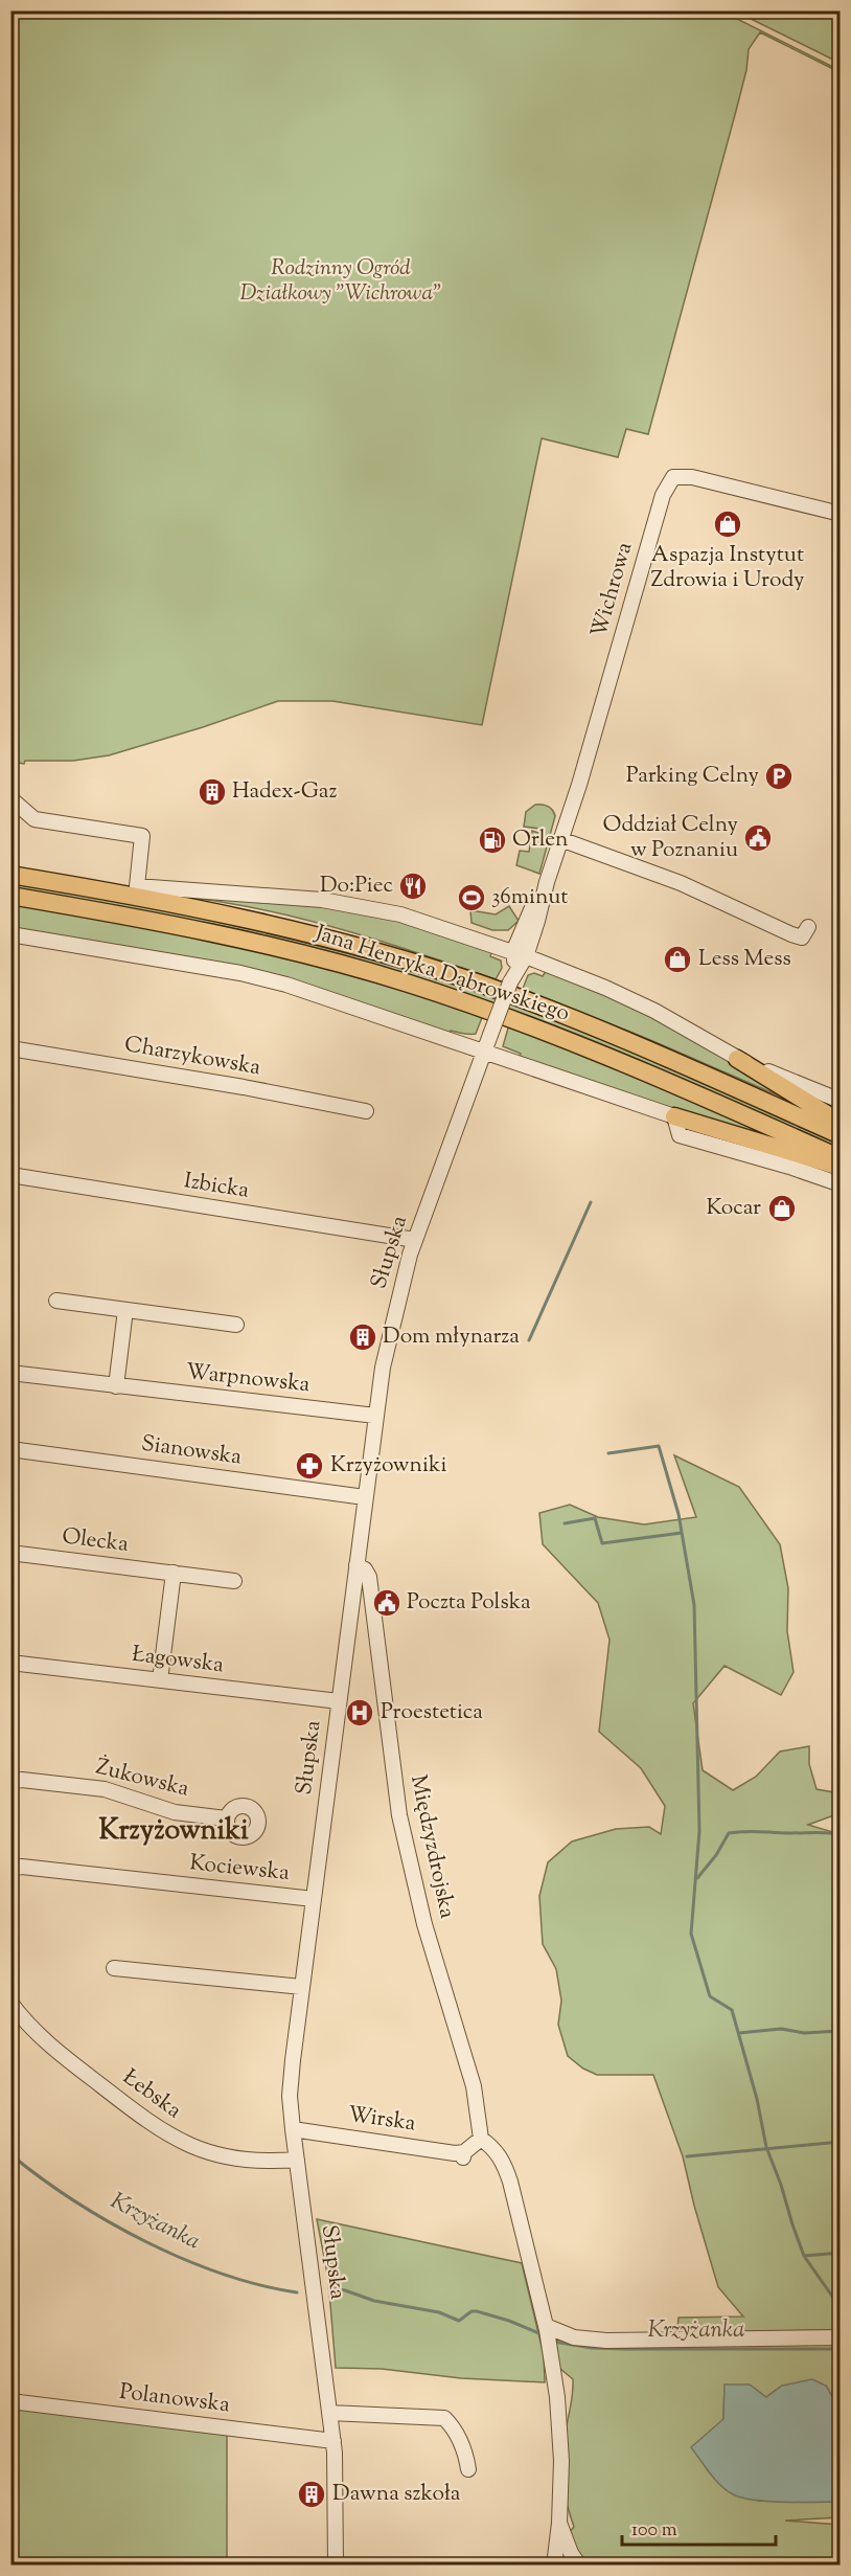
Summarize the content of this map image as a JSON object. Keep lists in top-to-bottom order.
{
  "streets": {
    "main road": ["Jana Henryka Dąbrowskiego"],
    "street": [
      "Wichrowa",
      "Charzykowska",
      "Izbicka",
      "Słupska",
      "Warpnowska",
      "Sianowska",
      "Olecka",
      "Łagowska",
      "Żukowska",
      "Międzyzdrojska",
      "Kociewska",
      "Łebska",
      "Wirska",
      "Polanowska"
    ]
  },
  "crossings": [
    ["Wichrowa", "Słupska"],
    ["Izbicka", "Słupska"],
    ["Słupska", "Warpnowska"],
    ["Słupska", "Sianowska"],
    ["Słupska", "Łagowska"],
    ["Słupska", "Międzyzdrojska"],
    ["Słupska", "Kociewska"],
    ["Słupska", "Łebska"],
    ["Słupska", "Wirska"],
    ["Słupska", "Polanowska"],
    ["Międzyzdrojska", "Wirska"]
  ],
  "districts": ["Krzyżowniki"],
  "water": ["Krzyżanka"],
  "parks": ["Rodzinny Ogród Działkowy \"Wichrowa\""],
  "places": {
    "shop": ["Aspazja Instytut Zdrowia i Urody", "Less Mess", "Kocar"],
    "parking": ["Parking Celny"],
    "building": ["Hadex-Gaz", "Dom młynarza", "Dawna szkoła"],
    "public building": ["Oddział Celny w Poznaniu", "Poczta Polska"],
    "fuel station": ["Orlen"],
    "restaurant": ["Do:Piec"],
    "sports": ["36minut"],
    "pharmacy": ["Krzyżowniki"],
    "hospital": ["Proestetica"]
  },
  "scale_bar": "100 m"
}
